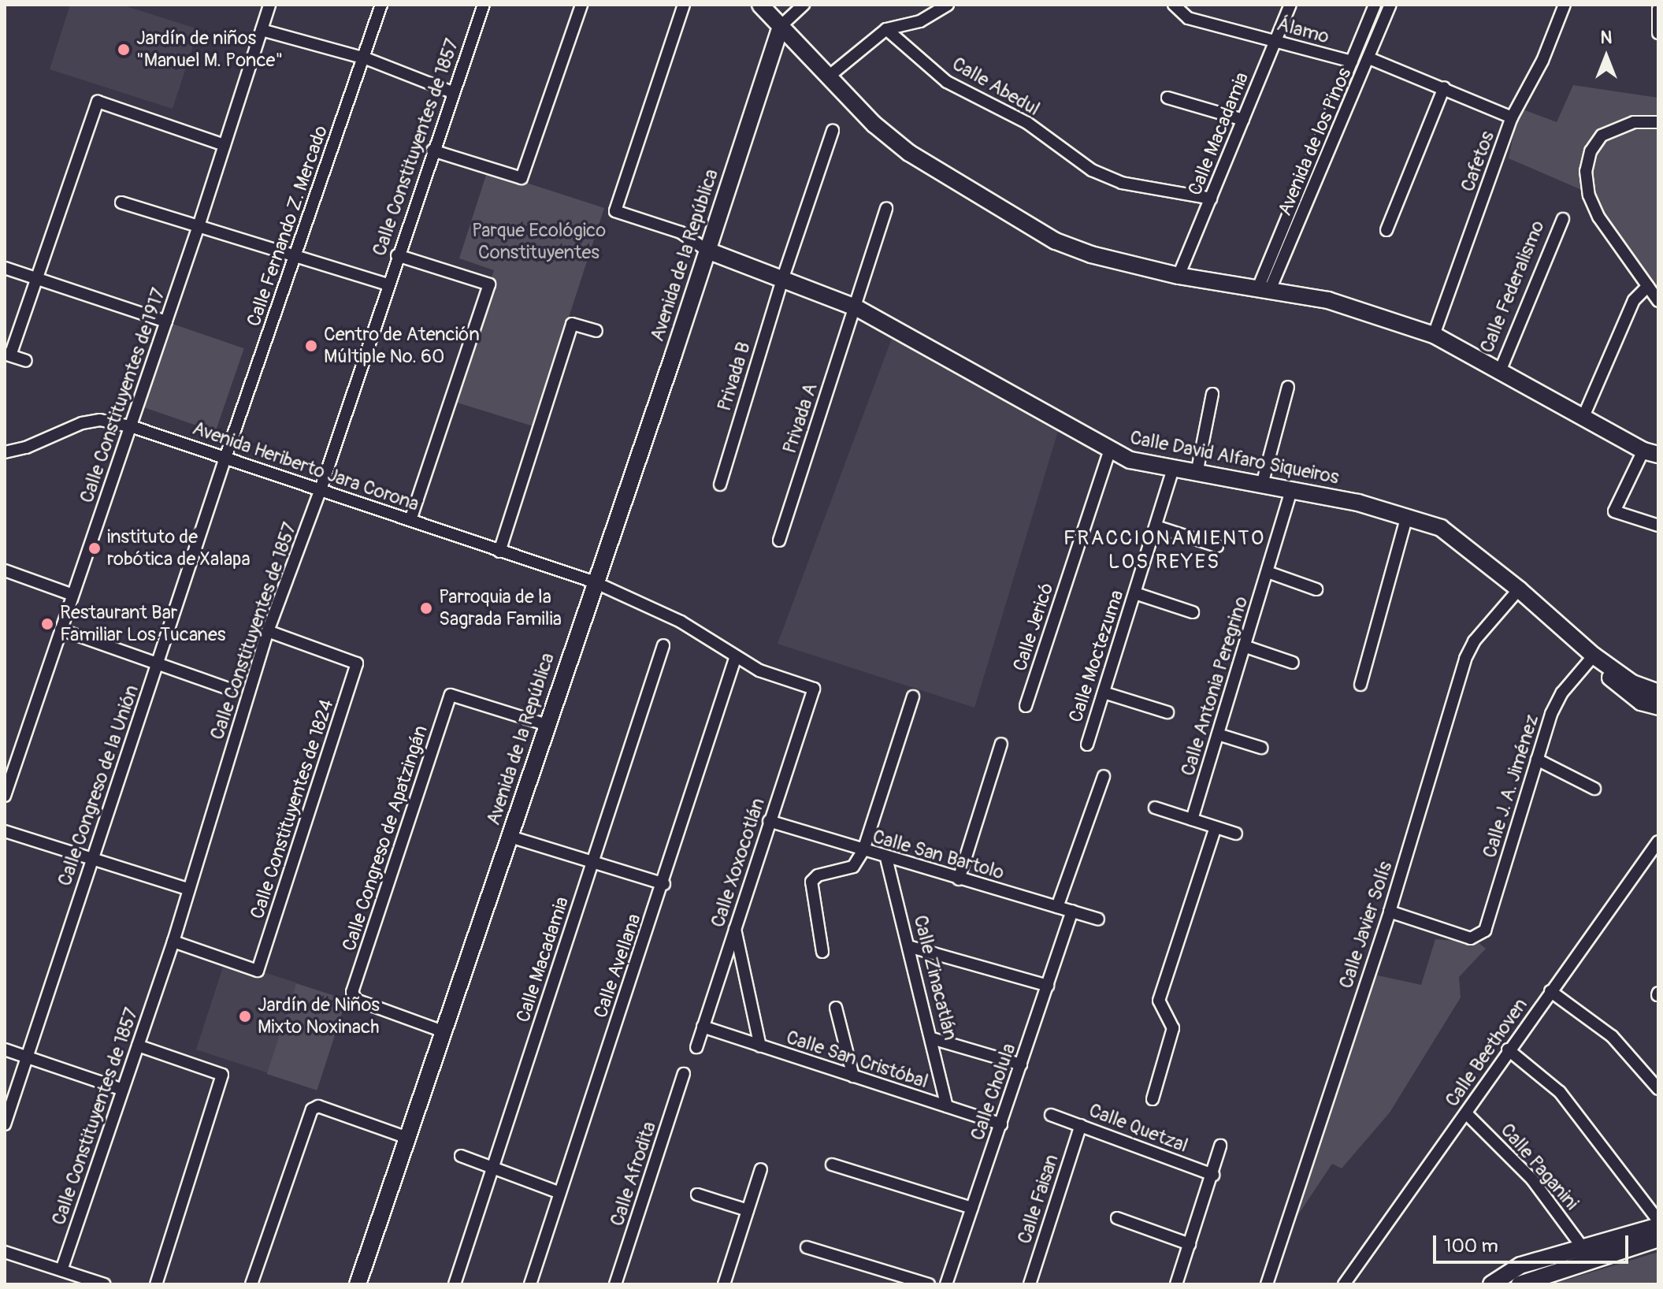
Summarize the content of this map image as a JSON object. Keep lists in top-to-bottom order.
{
  "streets": {
    "main road": ["Avenida de la República", "Calle David Alfaro Siqueiros"],
    "street": [
      "Álamo",
      "Calle Abedul",
      "Calle Macadamia",
      "Avenida de los Pinos",
      "Calle Constituyentes de 1857",
      "Cafetos",
      "Calle Fernando Z. Mercado",
      "Calle Federalismo",
      "Privada B",
      "Calle Constituyentes de 1917",
      "Privada A",
      "Avenida Heriberto Jara Corona",
      "Calle Jericó",
      "Calle Moctezuma",
      "Calle Antonia Peregrino",
      "Calle Congreso de la Unión",
      "Calle J. A. Jiménez",
      "Calle Constituyentes de 1824",
      "Calle Congreso de Apatzingán",
      "Calle San Bartolo",
      "Calle Xoxocotlán",
      "Calle Javier Solís",
      "Calle Avellana",
      "Calle Zinacatlán",
      "Calle Beethoven",
      "Calle San Cristóbal",
      "Calle Cholula",
      "Calle Quetzal",
      "Calle Paganini",
      "Calle Afrodita",
      "Calle Faisan"
    ]
  },
  "crossings": [
    ["Álamo", "Calle Macadamia"],
    ["Álamo", "Avenida de los Pinos"],
    ["Calle Abedul", "Calle Macadamia"],
    ["Calle Constituyentes de 1857", "Avenida Heriberto Jara Corona"],
    ["Calle Constituyentes de 1857", "Calle Constituyentes de 1824"],
    ["Calle Fernando Z. Mercado", "Avenida Heriberto Jara Corona"],
    ["Calle Fernando Z. Mercado", "Calle Congreso de la Unión"],
    ["Avenida de la República", "Calle David Alfaro Siqueiros"],
    ["Avenida de la República", "Avenida Heriberto Jara Corona"],
    ["Avenida de la República", "Calle Congreso de Apatzingán"],
    ["Privada B", "Calle David Alfaro Siqueiros"],
    ["Calle Constituyentes de 1917", "Avenida Heriberto Jara Corona"],
    ["Privada A", "Calle David Alfaro Siqueiros"],
    ["Calle David Alfaro Siqueiros", "Calle Jericó"],
    ["Calle David Alfaro Siqueiros", "Calle Moctezuma"],
    ["Calle David Alfaro Siqueiros", "Calle Antonia Peregrino"],
    ["Calle David Alfaro Siqueiros", "Calle J. A. Jiménez"],
    ["Calle David Alfaro Siqueiros", "Calle Javier Solís"],
    ["Avenida Heriberto Jara Corona", "Calle Congreso de la Unión"],
    ["Avenida Heriberto Jara Corona", "Calle Xoxocotlán"],
    ["Avenida Heriberto Jara Corona", "Calle Avellana"],
    ["Calle J. A. Jiménez", "Calle Javier Solís"],
    ["Calle San Bartolo", "Calle Xoxocotlán"],
    ["Calle San Bartolo", "Calle Zinacatlán"],
    ["Calle San Bartolo", "Calle Cholula"],
    ["Calle Xoxocotlán", "Calle San Cristóbal"],
    ["Calle Zinacatlán", "Calle San Cristóbal"],
    ["Calle Beethoven", "Calle Paganini"],
    ["Calle San Cristóbal", "Calle Cholula"],
    ["Calle Quetzal", "Calle Faisan"]
  ],
  "districts": ["FRACCIONAMIENTO LOS REYES"],
  "parks": ["Parque Ecológico Constituyentes"],
  "places": [
    "Jardín de niños \"Manuel M. Ponce\"",
    "Centro de Atención Múltiple No. 60",
    "instituto de robótica de Xalapa",
    "Parroquia de la Sagrada Familia",
    "Restaurant Bar Familiar Los Tucanes",
    "Jardín de Niños Mixto Noxinach"
  ],
  "scale_bar": "100 m",
  "north": "top"
}
